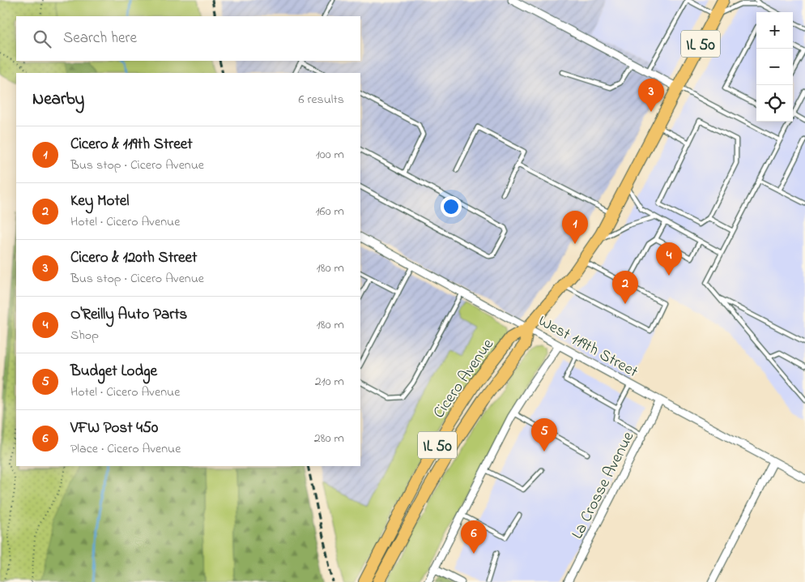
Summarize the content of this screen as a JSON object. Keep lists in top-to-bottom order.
{
  "streets": {
    "main road": ["IL 50", "Cicero Avenue"],
    "street": ["West 119th Street", "La Crosse Avenue"]
  },
  "crossings": [
    ["West 119th Street", "Cicero Avenue"],
    ["West 119th Street", "La Crosse Avenue"]
  ],
  "page": {
    "map_buttons": ["+", "−"],
    "search": "Search here",
    "heading": ["Nearby", "6 results"],
    "pins": [
      "3",
      "1",
      "4",
      "2",
      "5",
      "6"
    ],
    "list": [
      {
        "mark": "1",
        "name": "Cicero & 119th Street",
        "note": "Bus stop · Cicero Avenue",
        "value": "100 m"
      },
      {
        "mark": "2",
        "name": "Key Motel",
        "note": "Hotel · Cicero Avenue",
        "value": "160 m"
      },
      {
        "mark": "3",
        "name": "Cicero & 120th Street",
        "note": "Bus stop · Cicero Avenue",
        "value": "180 m"
      },
      {
        "mark": "4",
        "name": "O'Reilly Auto Parts",
        "note": "Shop",
        "value": "180 m"
      },
      {
        "mark": "5",
        "name": "Budget Lodge",
        "note": "Hotel · Cicero Avenue",
        "value": "210 m"
      },
      {
        "mark": "6",
        "name": "VFW Post 450",
        "note": "Place · Cicero Avenue",
        "value": "280 m"
      }
    ]
  }
}
